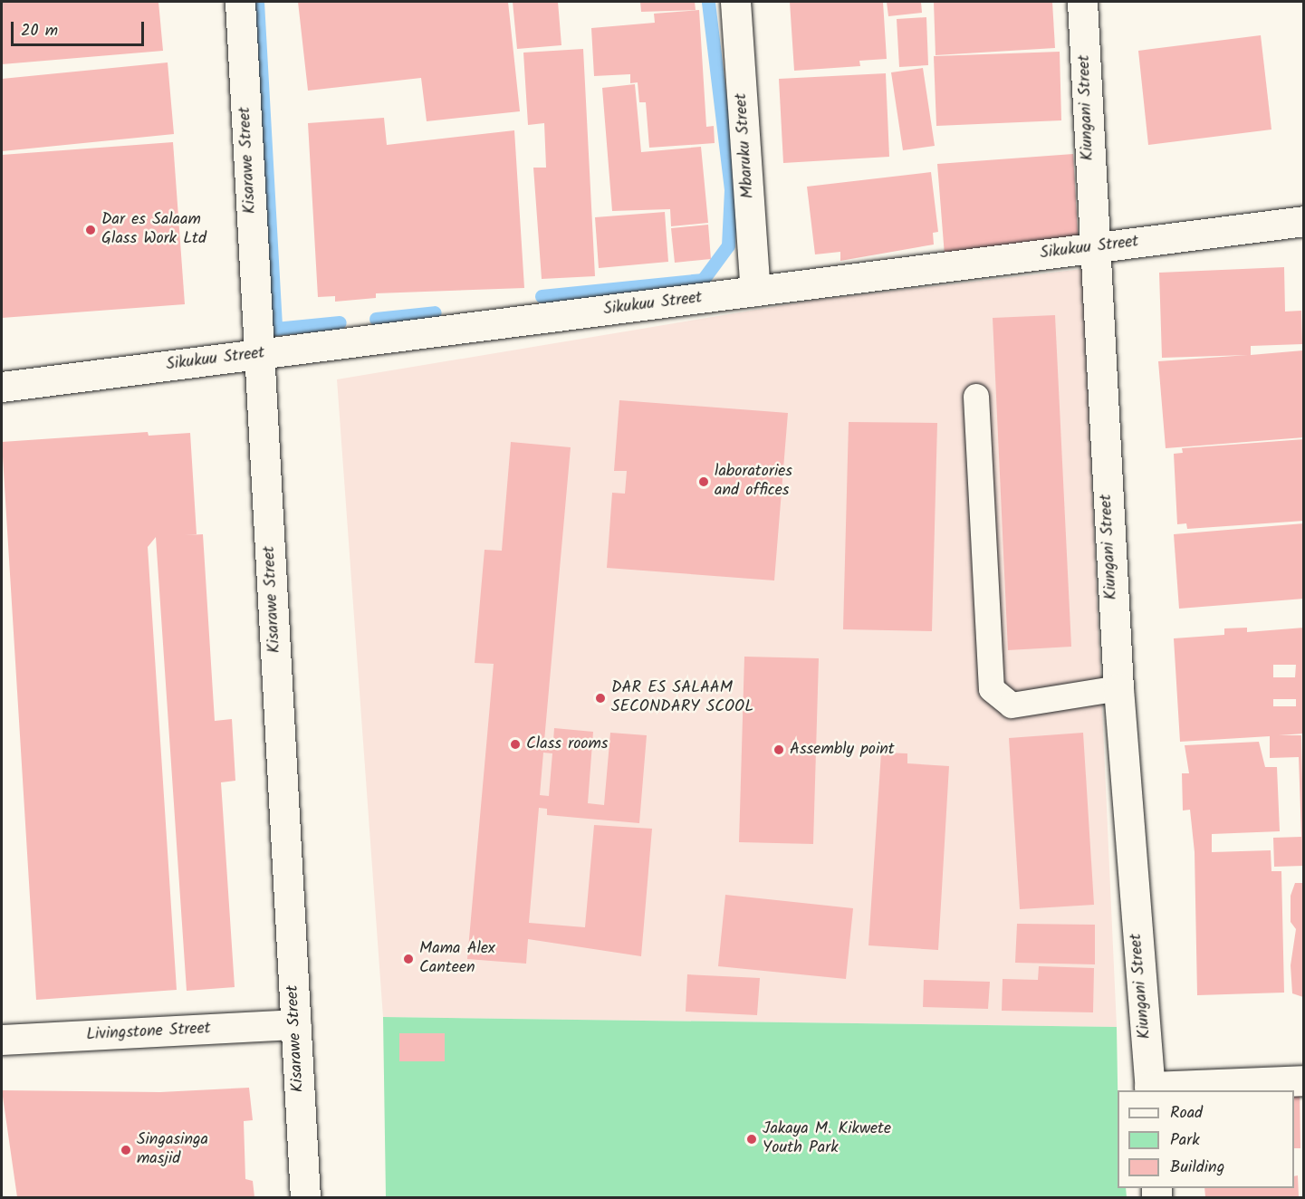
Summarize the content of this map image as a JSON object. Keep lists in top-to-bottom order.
{
  "streets": {
    "street": [
      "Kiungani Street",
      "Mbaruku Street",
      "Kisarawe Street",
      "Sikukuu Street",
      "Livingstone Street"
    ]
  },
  "crossings": [
    ["Kiungani Street", "Sikukuu Street"],
    ["Mbaruku Street", "Sikukuu Street"],
    ["Kisarawe Street", "Sikukuu Street"],
    ["Kisarawe Street", "Livingstone Street"]
  ],
  "places": [
    "Dar es Salaam Glass Work Ltd",
    "laboratories and offices",
    "DAR ES SALAAM SECONDARY SCOOL",
    "Class rooms",
    "Assembly point",
    "Mama Alex Canteen",
    "Jakaya M. Kikwete Youth Park",
    "Singasinga masjid"
  ],
  "legend": ["Road", "Park", "Building"],
  "scale_bar": "20 m"
}
